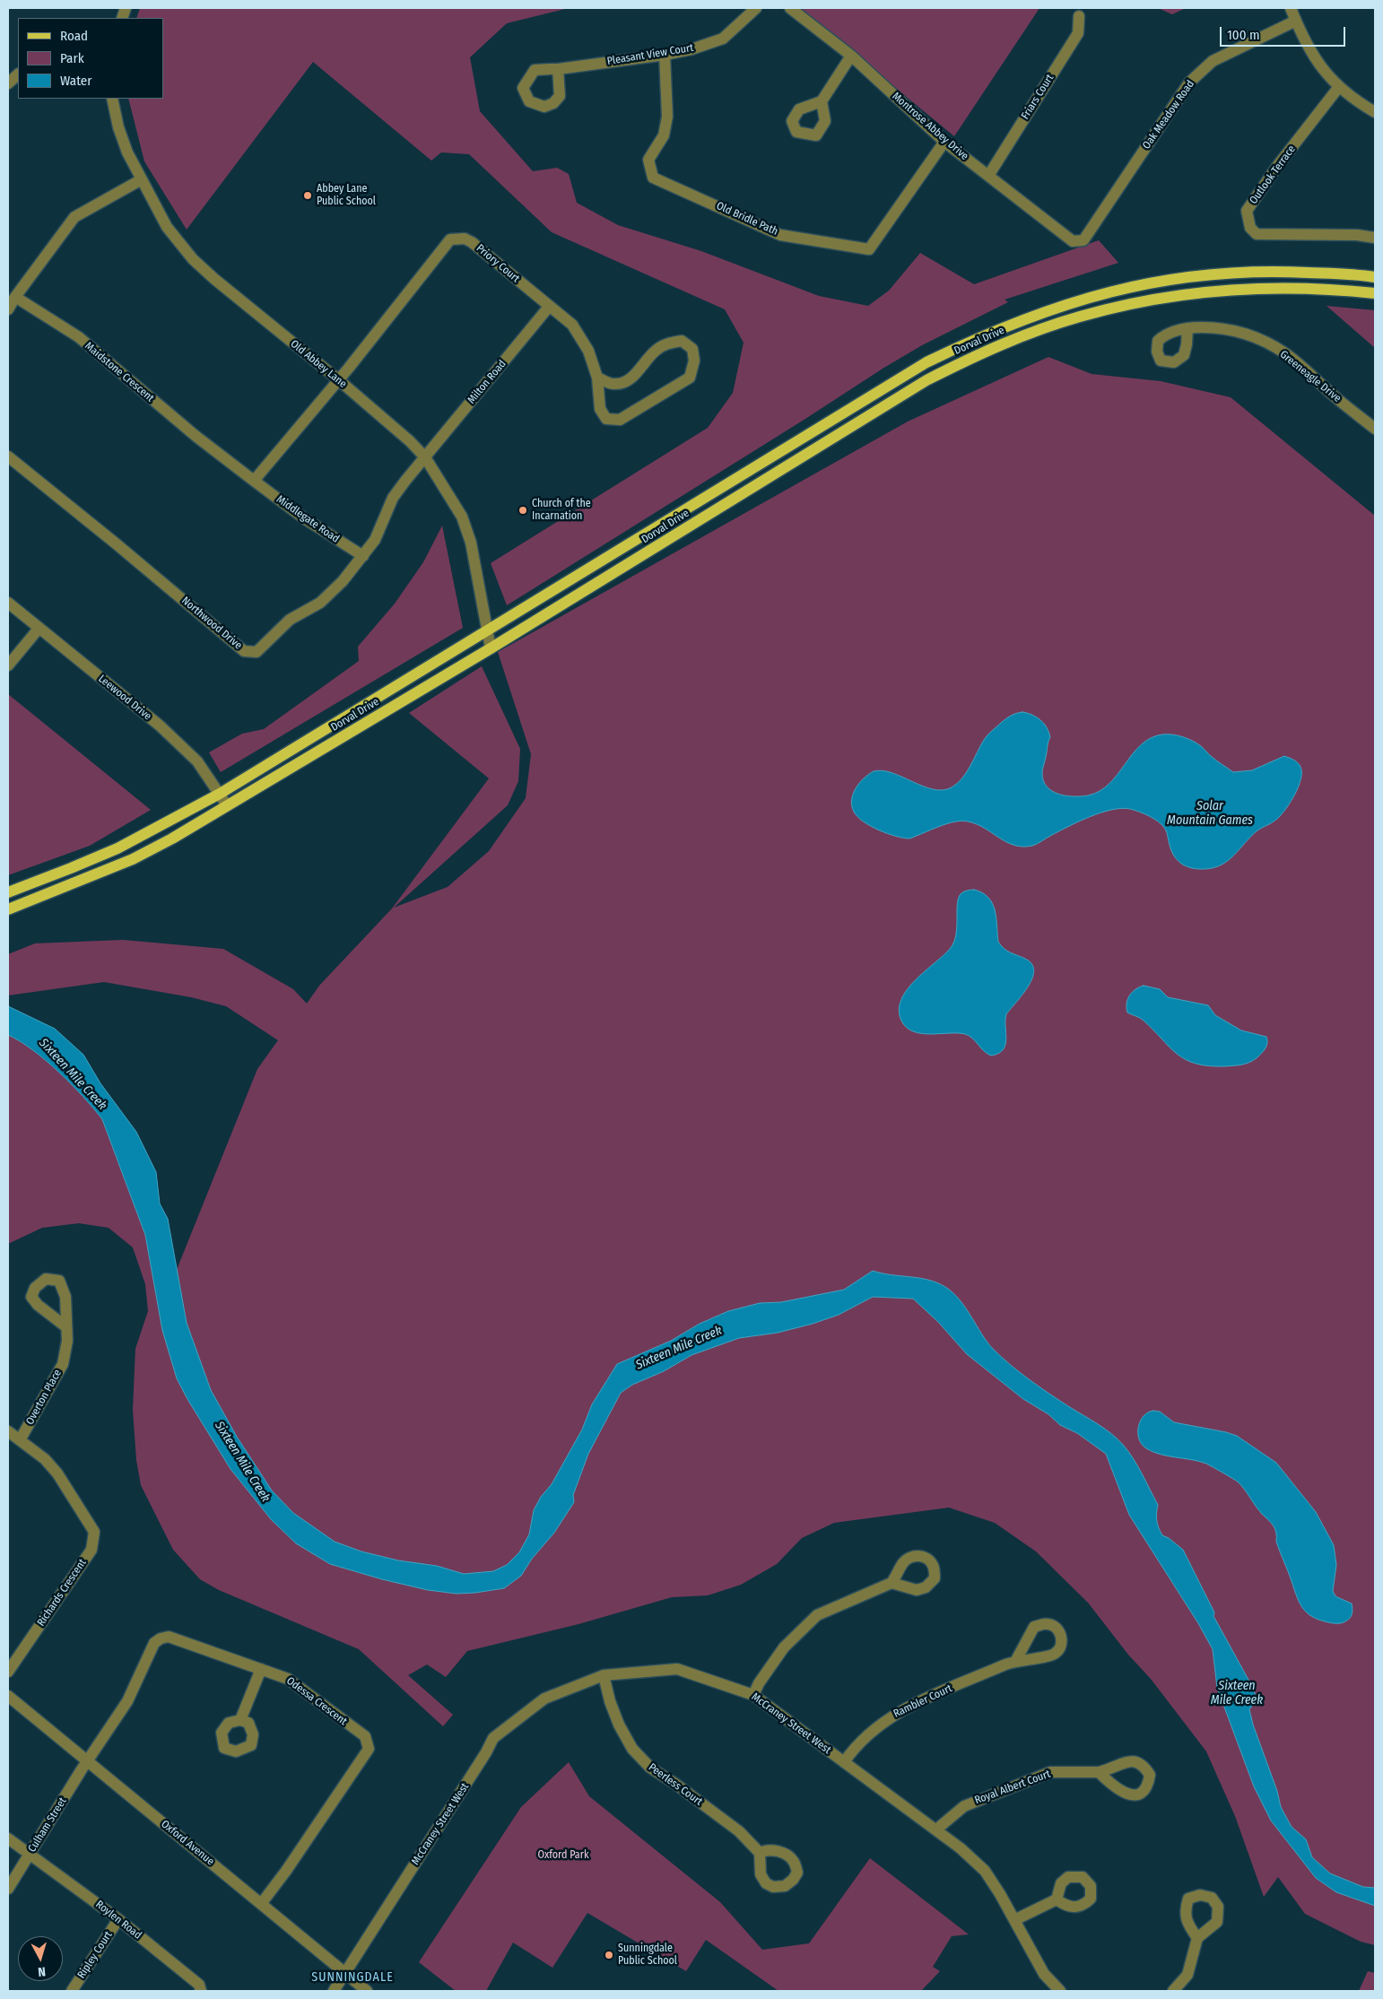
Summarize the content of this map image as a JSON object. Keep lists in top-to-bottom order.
{
  "streets": {
    "main road": ["Dorval Drive"],
    "street": [
      "Pleasant View Court",
      "Friars Court",
      "Oak Meadow Road",
      "Montrose Abbey Drive",
      "Outlook Terrace",
      "Old Bridle Path",
      "Priory Court",
      "Old Abbey Lane",
      "Maidstone Crescent",
      "Greeneagle Drive",
      "Milton Road",
      "Middlegate Road",
      "Northwood Drive",
      "Leewood Drive",
      "Overton Place",
      "Richards Crescent",
      "Odessa Crescent",
      "Rambler Court",
      "McCraney Street West",
      "Peerless Court",
      "Royal Albert Court",
      "Culham Street",
      "Oxford Avenue",
      "Roylen Road",
      "Ripley Court"
    ]
  },
  "crossings": [
    ["Pleasant View Court", "Old Bridle Path"],
    ["Friars Court", "Montrose Abbey Drive"],
    ["Oak Meadow Road", "Montrose Abbey Drive"],
    ["Montrose Abbey Drive", "Old Bridle Path"],
    ["Priory Court", "Old Abbey Lane"],
    ["Priory Court", "Milton Road"],
    ["Dorval Drive", "Old Abbey Lane"],
    ["Dorval Drive", "Leewood Drive"],
    ["Old Abbey Lane", "Milton Road"],
    ["Old Abbey Lane", "Northwood Drive"],
    ["Maidstone Crescent", "Middlegate Road"],
    ["Milton Road", "Northwood Drive"],
    ["Middlegate Road", "Northwood Drive"],
    ["Overton Place", "Richards Crescent"],
    ["Odessa Crescent", "Culham Street"],
    ["Odessa Crescent", "Oxford Avenue"],
    ["Rambler Court", "McCraney Street West"],
    ["McCraney Street West", "Peerless Court"],
    ["McCraney Street West", "Royal Albert Court"],
    ["McCraney Street West", "Oxford Avenue"],
    ["Culham Street", "Oxford Avenue"],
    ["Culham Street", "Roylen Road"],
    ["Roylen Road", "Ripley Court"]
  ],
  "districts": ["SUNNINGDALE"],
  "water": ["Solar Mountain Games", "Sixteen Mile Creek"],
  "parks": ["Oxford Park"],
  "places": ["Abbey Lane Public School", "Church of the Incarnation", "Sunningdale Public School"],
  "legend": ["Road", "Park", "Water"],
  "scale_bar": "100 m",
  "north": "bottom"
}
